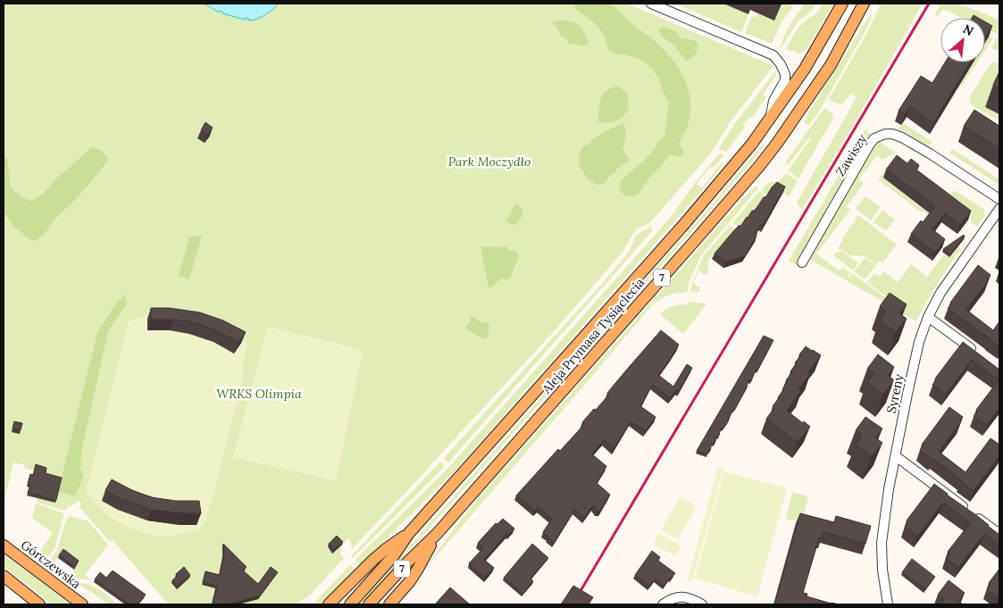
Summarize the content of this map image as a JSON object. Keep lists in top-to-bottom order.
{
  "streets": {
    "main road": ["7", "Aleja Prymasa Tysiąclecia", "Górczewska"],
    "street": ["Zawiszy", "Syreny"]
  },
  "parks": ["Park Moczydło", "WRKS Olimpia"],
  "north": "top right"
}
